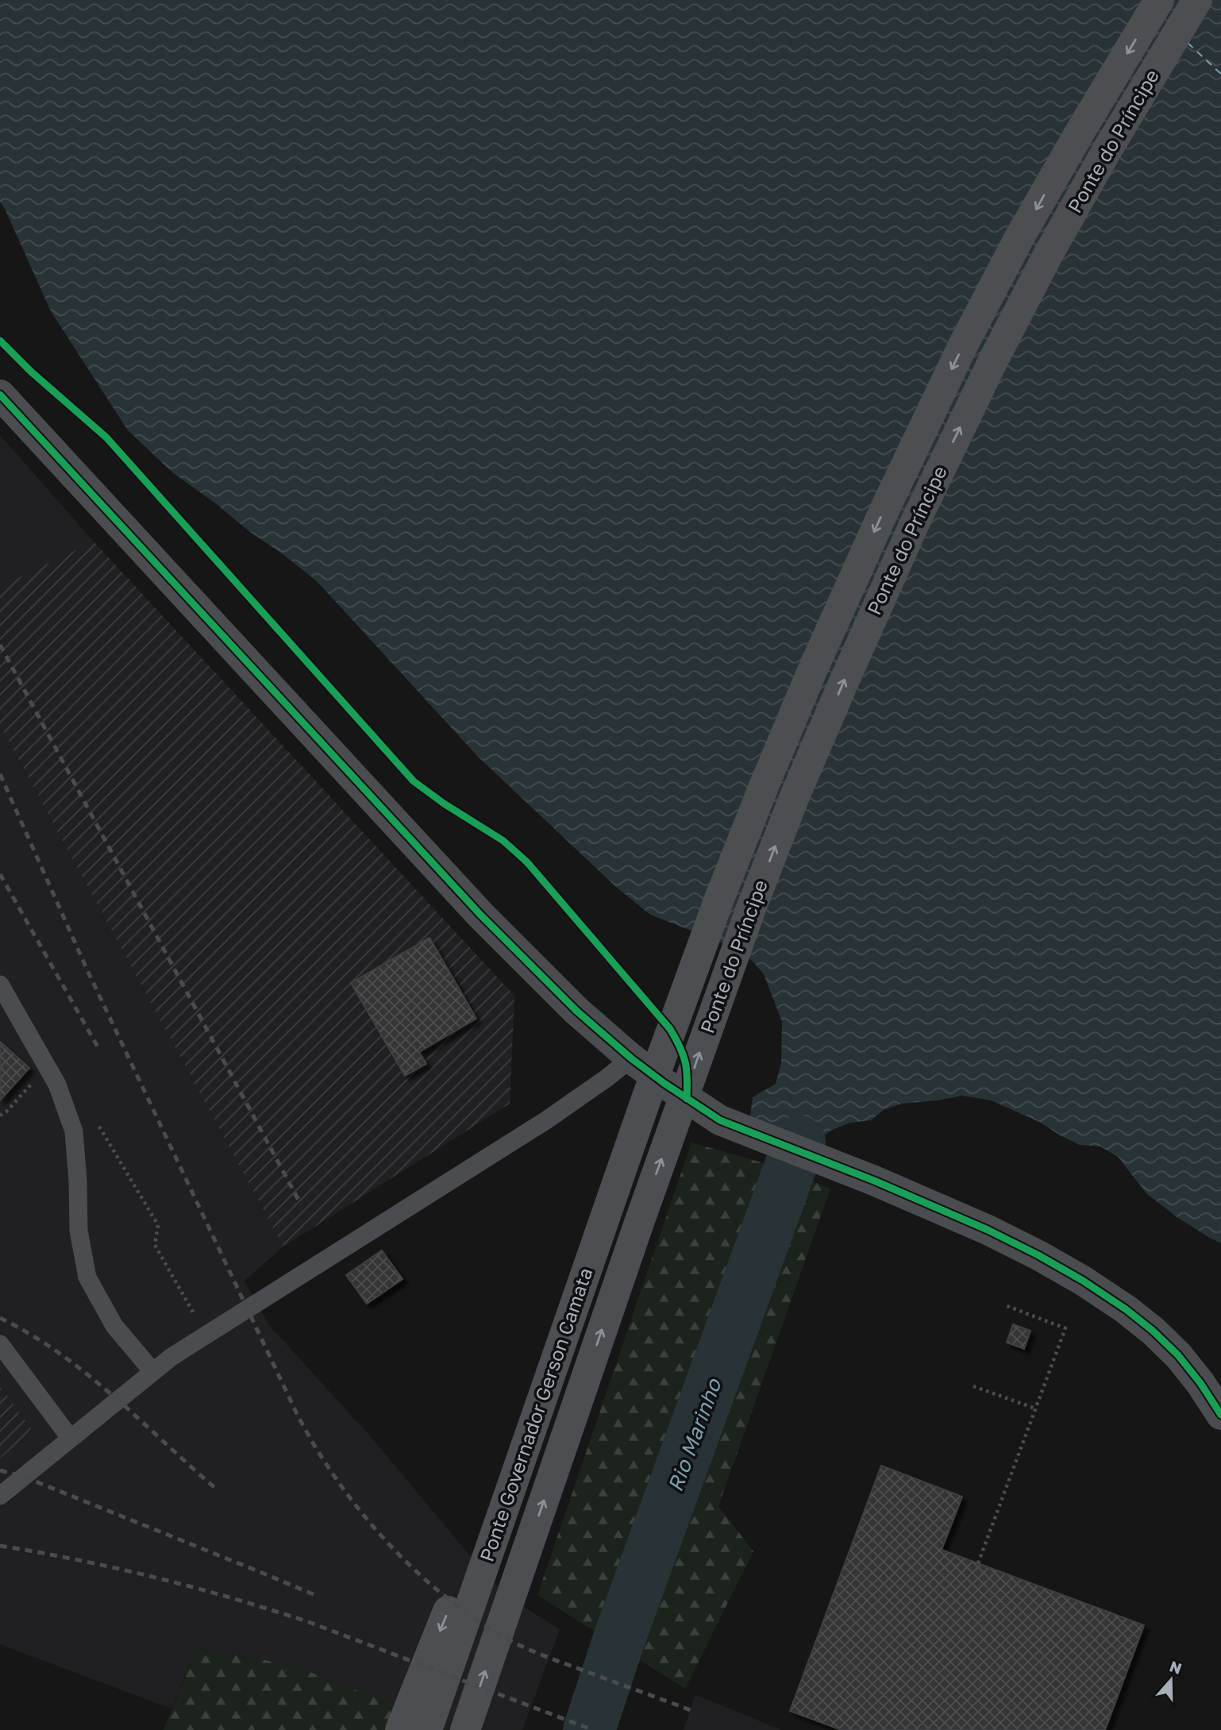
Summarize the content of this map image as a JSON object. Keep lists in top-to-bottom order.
{
  "streets": {
    "main road": ["Ponte do Príncipe", "Ponte Governador Gerson Camata"]
  },
  "crossings": [
    ["Ponte do Príncipe", "Ponte Governador Gerson Camata"]
  ],
  "water": ["Rio Marinho"],
  "north": "top"
}
